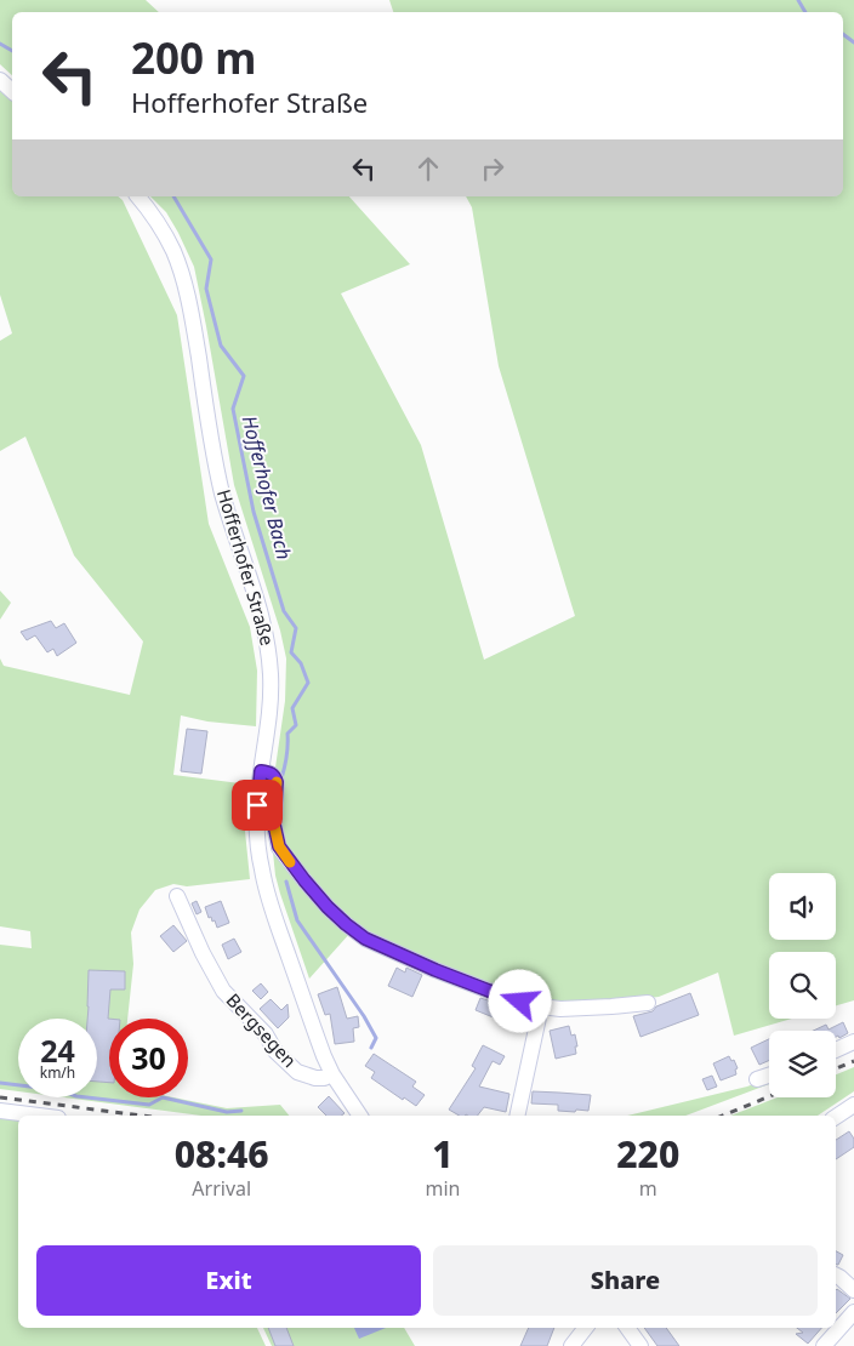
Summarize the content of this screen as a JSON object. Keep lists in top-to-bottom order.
{
  "streets": {
    "street": ["Hofferhofer Straße", "Bergsegen"]
  },
  "crossings": [
    ["Hofferhofer Straße", "Bergsegen"]
  ],
  "water": ["Hofferhofer Bach"],
  "page": {
    "turn": ["200 m", "Hofferhofer Straße"],
    "speed": "24 km/h",
    "limit": "30",
    "eta": [
      "08:46",
      "Arrival",
      "1",
      "min",
      "220",
      "m"
    ],
    "buttons": ["Exit", "Share"]
  }
}
